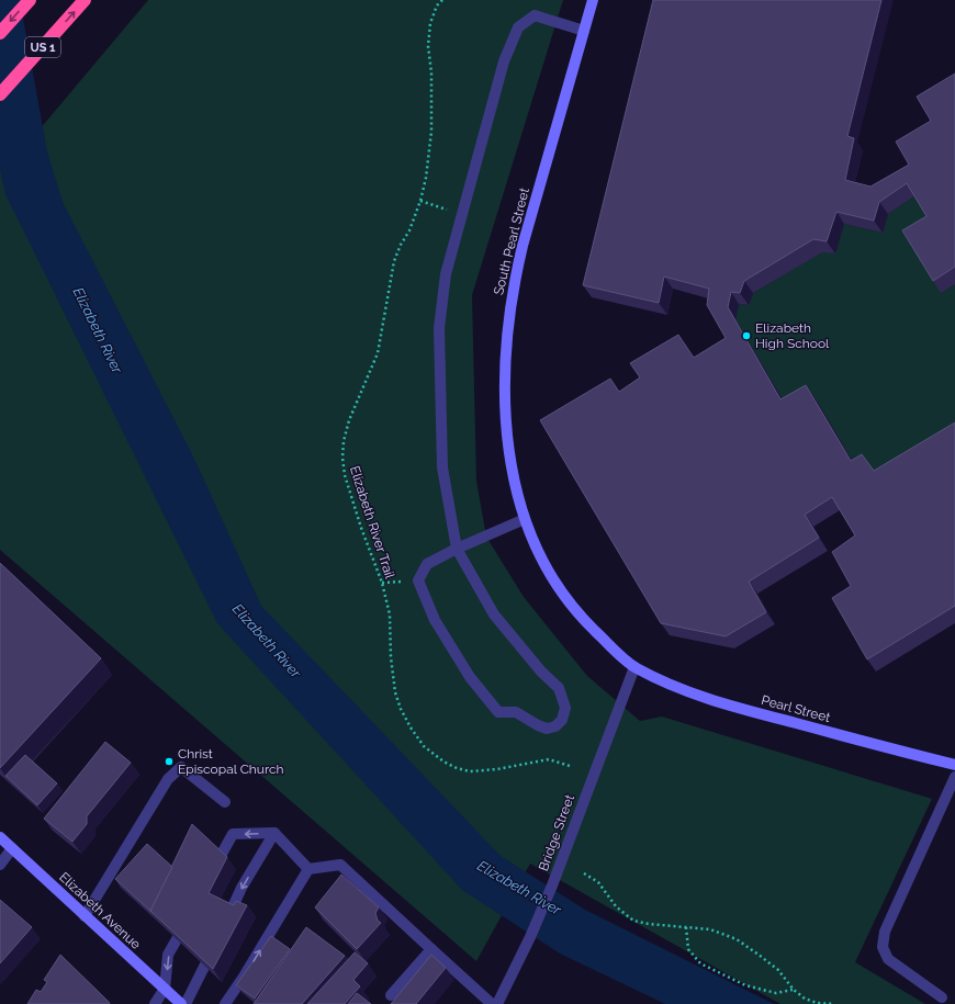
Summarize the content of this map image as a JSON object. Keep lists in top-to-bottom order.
{
  "streets": {
    "highway": ["US 1"],
    "street": [
      "South Pearl Street",
      "Pearl Street",
      "Bridge Street",
      "Elizabeth Avenue"
    ],
    "path": ["Elizabeth River Trail"]
  },
  "crossings": [
    ["South Pearl Street", "Pearl Street"],
    ["South Pearl Street", "Bridge Street"],
    ["Pearl Street", "Bridge Street"]
  ],
  "water": ["Elizabeth River"],
  "places": ["Elizabeth High School", "Christ Episcopal Church"]
}
